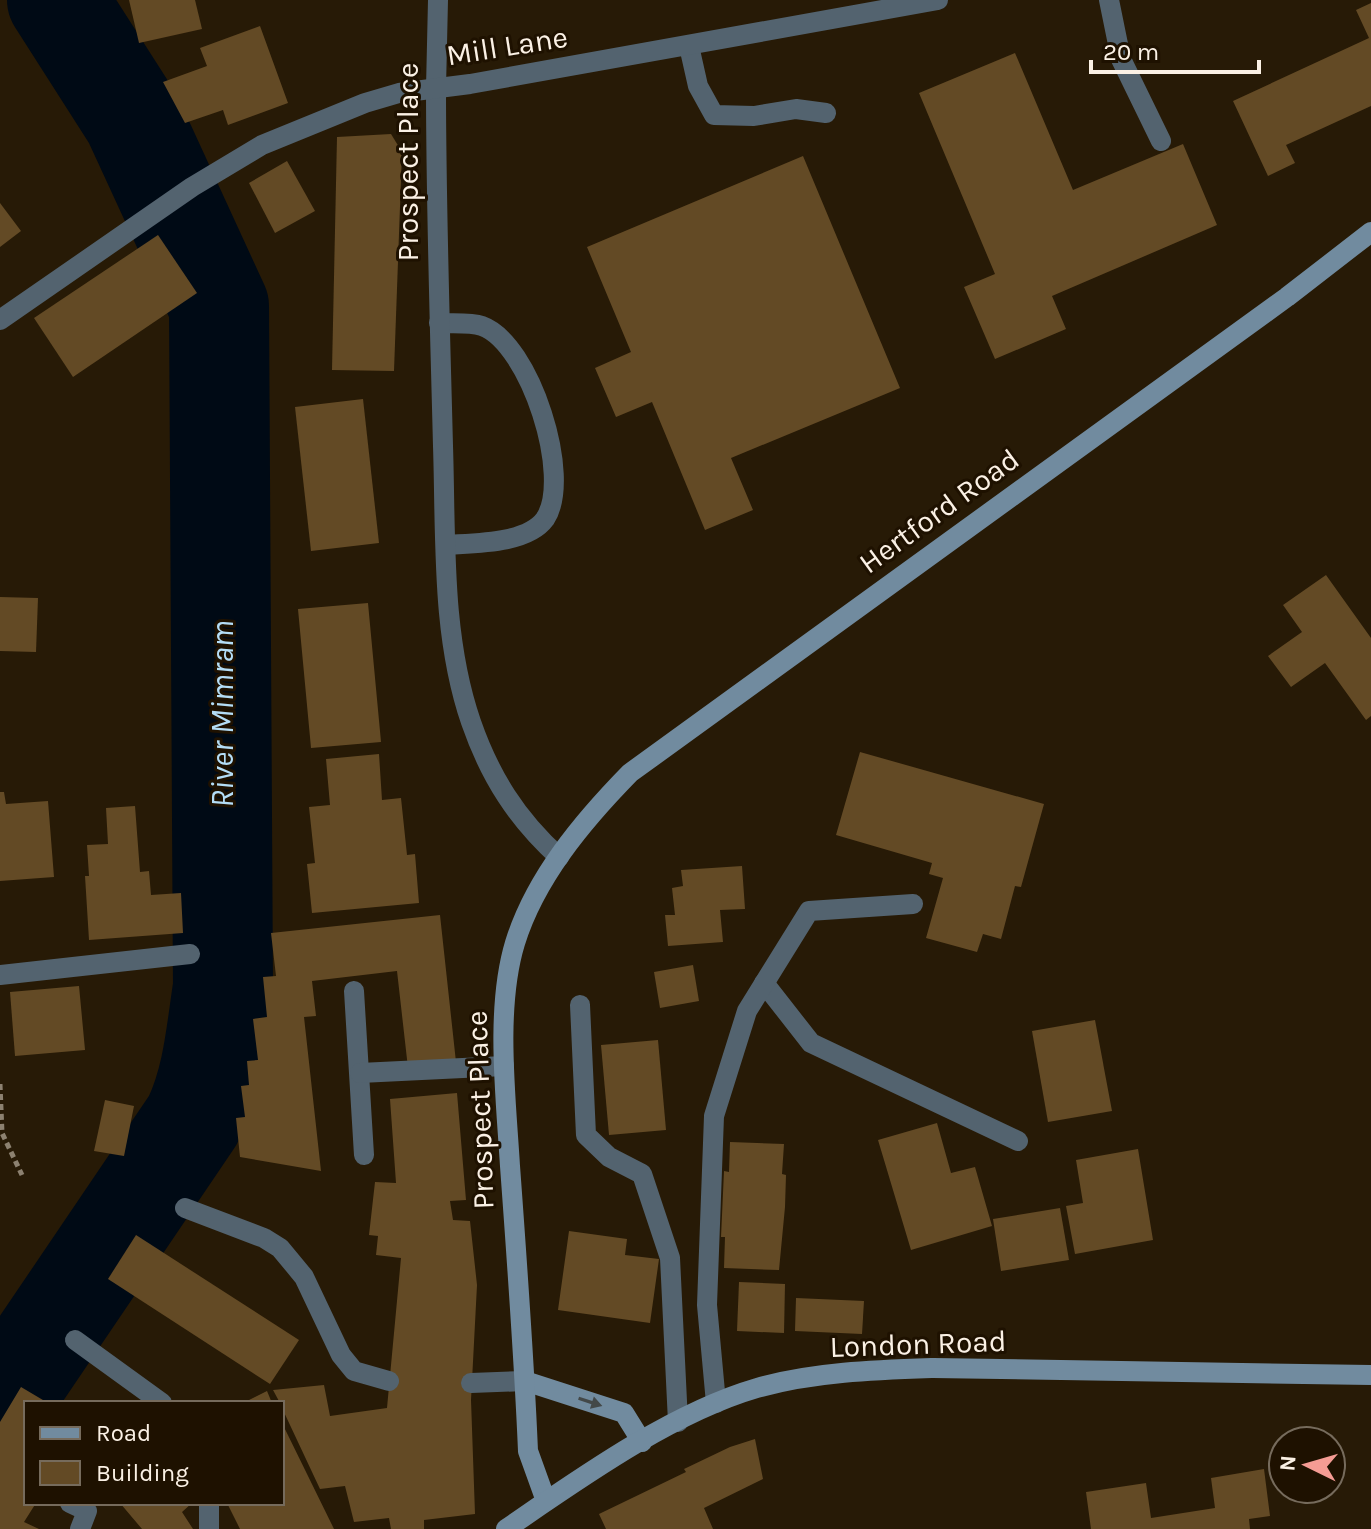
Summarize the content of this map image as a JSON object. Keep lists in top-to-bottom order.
{
  "streets": {
    "street": [
      "Mill Lane",
      "Prospect Place",
      "Hertford Road",
      "London Road"
    ]
  },
  "crossings": [
    ["Mill Lane", "Prospect Place"],
    ["Prospect Place", "Hertford Road"],
    ["Prospect Place", "London Road"]
  ],
  "water": ["River Mimram"],
  "legend": ["Road", "Building"],
  "scale_bar": "20 m",
  "north": "left"
}
